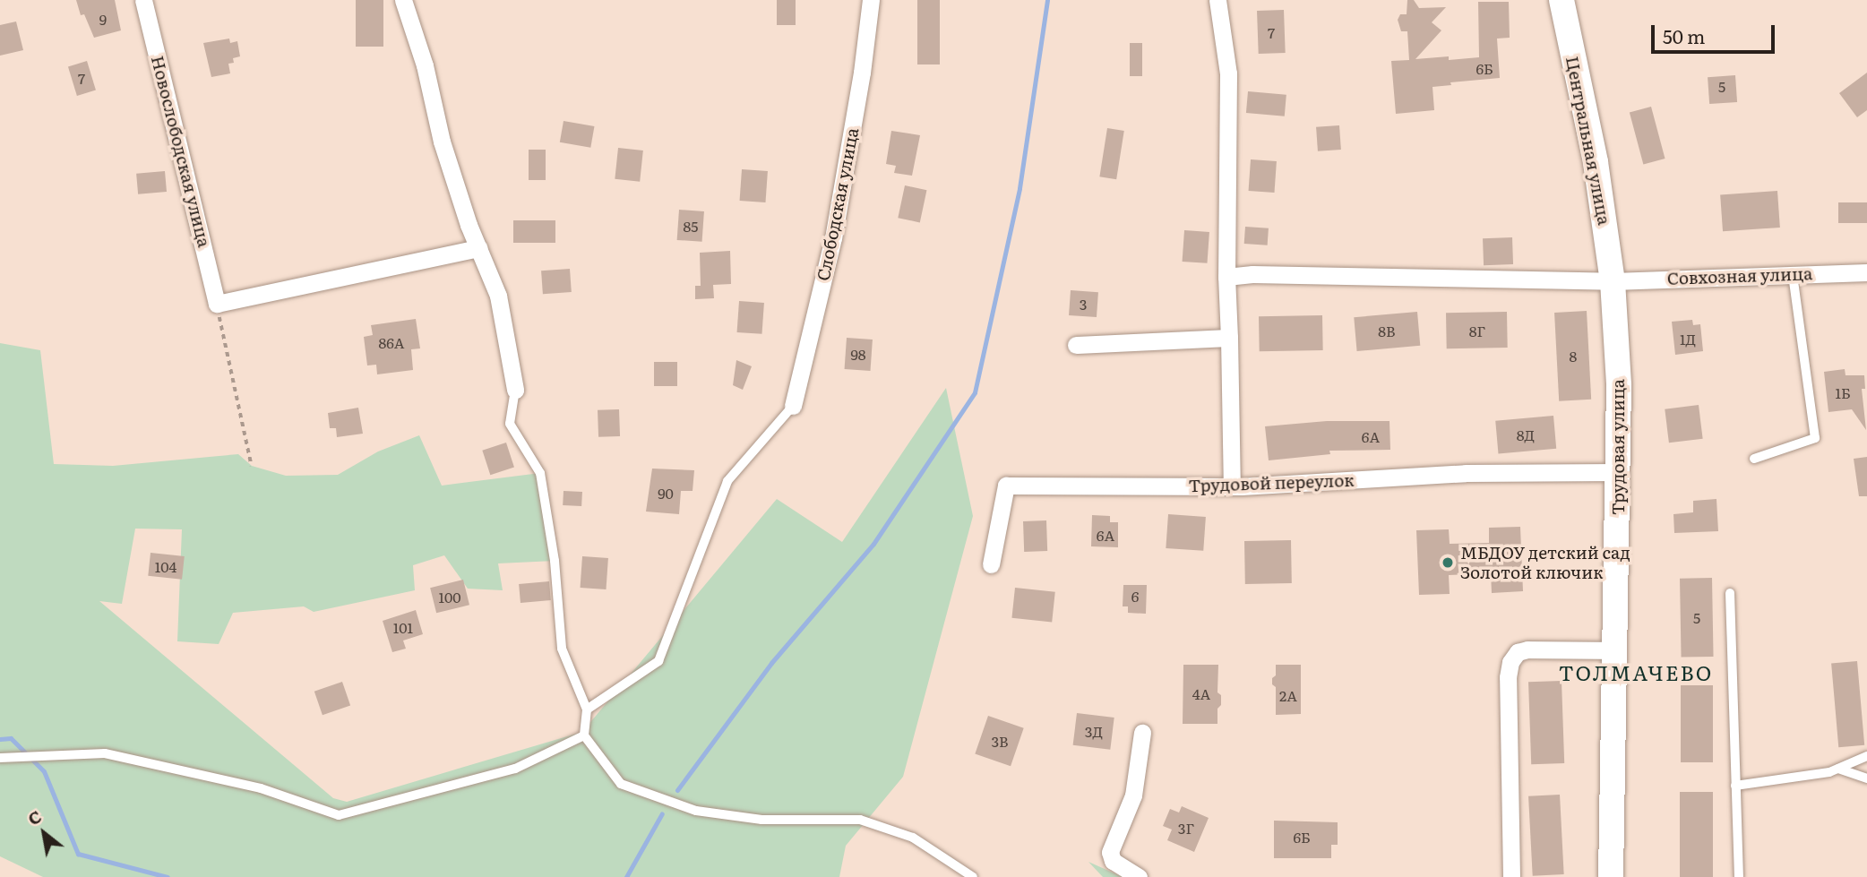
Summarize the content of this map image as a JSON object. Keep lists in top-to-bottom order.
{
  "streets": {
    "street": [
      "Центральная улица",
      "Новослободская улица",
      "Слободская улица",
      "Совхозная улица",
      "Трудовая улица",
      "Трудовой переулок"
    ]
  },
  "crossings": [
    ["Центральная улица", "Совхозная улица"],
    ["Центральная улица", "Трудовая улица"],
    ["Совхозная улица", "Трудовая улица"],
    ["Трудовая улица", "Трудовой переулок"]
  ],
  "districts": ["ТОЛМАЧЕВО"],
  "places": ["МБДОУ детский сад Золотой ключик"],
  "house_numbers": [
    "9",
    "7",
    "6Б",
    "7",
    "5",
    "85",
    "3",
    "8В",
    "8Г",
    "1Д",
    "86А",
    "98",
    "8",
    "1Б",
    "8Д",
    "6А",
    "90",
    "6А",
    "104",
    "6",
    "100",
    "5",
    "101",
    "4А",
    "2А",
    "3Д",
    "3В",
    "3Г",
    "6Б"
  ],
  "scale_bar": "50 m",
  "north": "top left"
}
